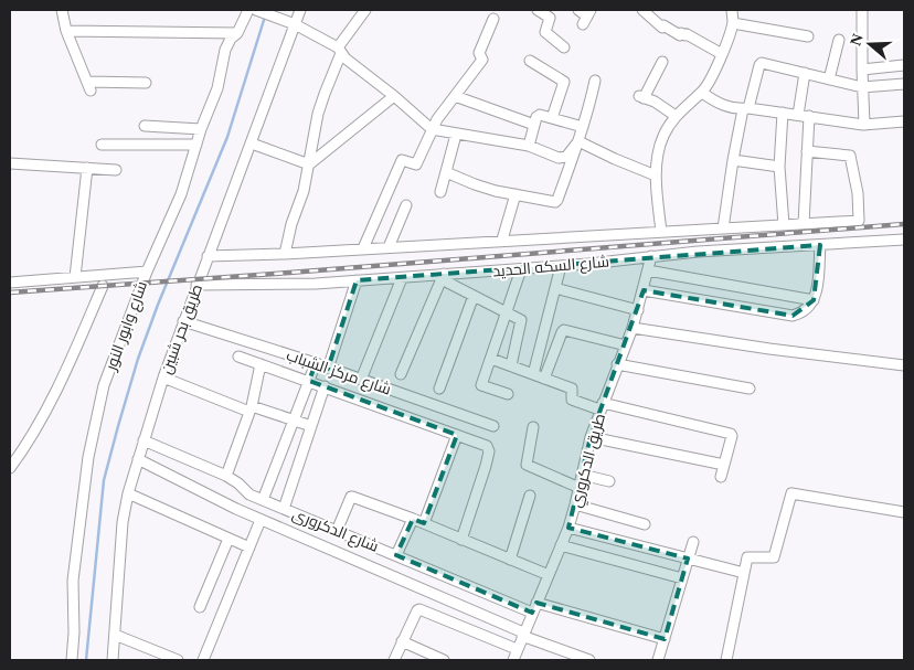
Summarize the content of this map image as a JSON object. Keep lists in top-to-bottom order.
{
  "streets": {
    "street": [
      "شارع السكه الحديد",
      "شارع وابور النور",
      "طريق بحر شبين",
      "شارع مركز الشباب",
      "طريق الدكروري",
      "شارع الدكرورى"
    ]
  },
  "crossings": [
    ["شارع السكه الحديد", "طريق بحر شبين"],
    ["شارع السكه الحديد", "طريق الدكروري"],
    ["طريق بحر شبين", "شارع مركز الشباب"],
    ["طريق بحر شبين", "شارع الدكرورى"],
    ["طريق الدكروري", "شارع الدكرورى"]
  ],
  "north": "left"
}
